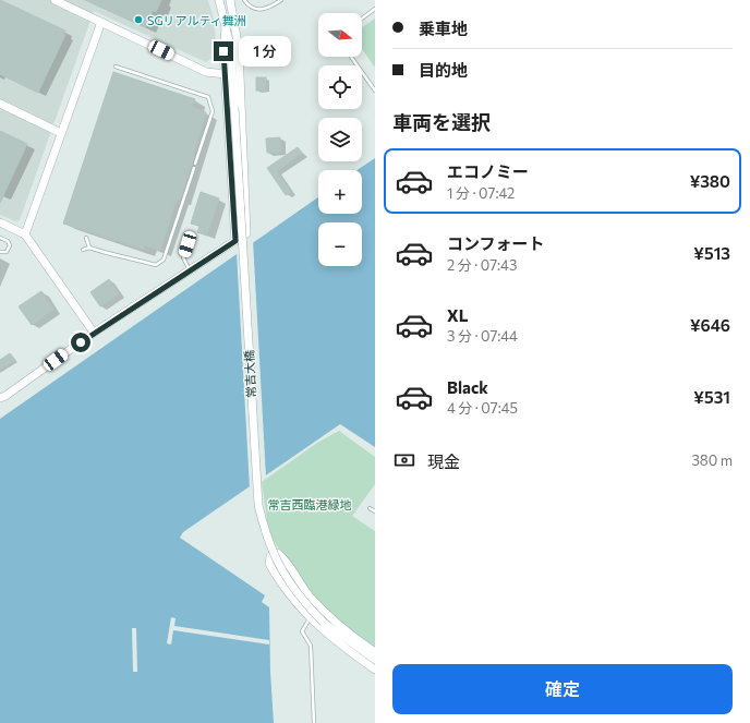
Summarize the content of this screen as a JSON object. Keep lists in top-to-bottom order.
{
  "streets": {
    "street": ["常吉大橋"]
  },
  "parks": ["常吉西臨港緑地"],
  "places": ["SGリアルティ舞洲"],
  "north": "right",
  "page": {
    "banner": ["乗車地", "目的地"],
    "map_buttons": ["+", "−"],
    "bubble": "1 分",
    "heading": "車両を選択",
    "list": [
      {
        "name": "エコノミー",
        "note": "1 分 · 07:42",
        "value": "¥380"
      },
      {
        "name": "コンフォート",
        "note": "2 分 · 07:43",
        "value": "¥513"
      },
      {
        "name": "XL",
        "note": "3 分 · 07:44",
        "value": "¥646"
      },
      {
        "name": "Black",
        "note": "4 分 · 07:45",
        "value": "¥531"
      }
    ],
    "pay": ["現金", "380 m"],
    "buttons": "確定"
  }
}
